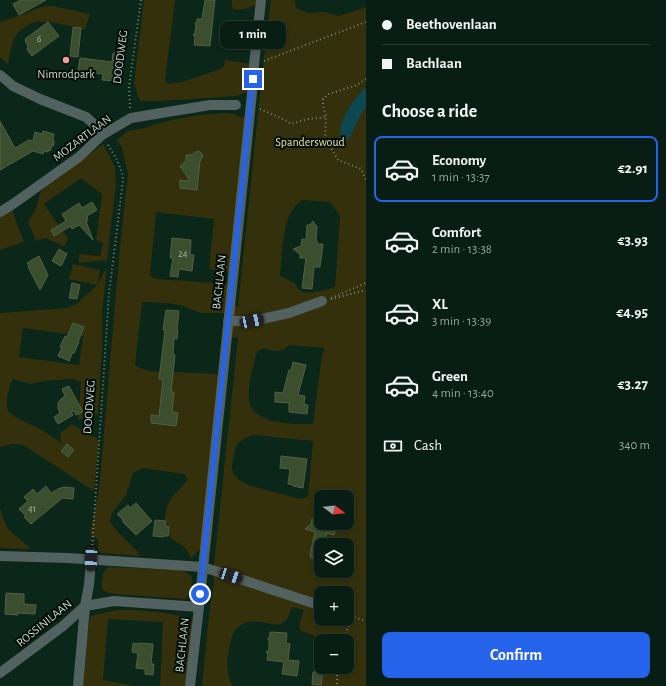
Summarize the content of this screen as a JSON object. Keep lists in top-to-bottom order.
{
  "streets": {
    "street": ["MOZARTLAAN", "BACHLAAN", "ROSSINILAAN"],
    "path": ["DOODWEG"]
  },
  "crossings": [
    ["DOODWEG", "MOZARTLAAN"]
  ],
  "parks": ["Spanderswoud"],
  "places": ["Nimrodpark"],
  "house_numbers": ["6", "24", "41"],
  "north": "right",
  "page": {
    "banner": ["Beethovenlaan", "Bachlaan"],
    "bubble": "1 min",
    "heading": "Choose a ride",
    "list": [
      {
        "name": "Economy",
        "note": "1 min · 13:37",
        "value": "€2.91"
      },
      {
        "name": "Comfort",
        "note": "2 min · 13:38",
        "value": "€3.93"
      },
      {
        "name": "XL",
        "note": "3 min · 13:39",
        "value": "€4.95"
      },
      {
        "name": "Green",
        "note": "4 min · 13:40",
        "value": "€3.27"
      }
    ],
    "pay": ["Cash", "340 m"],
    "map_buttons": ["+", "−"],
    "buttons": "Confirm"
  }
}
